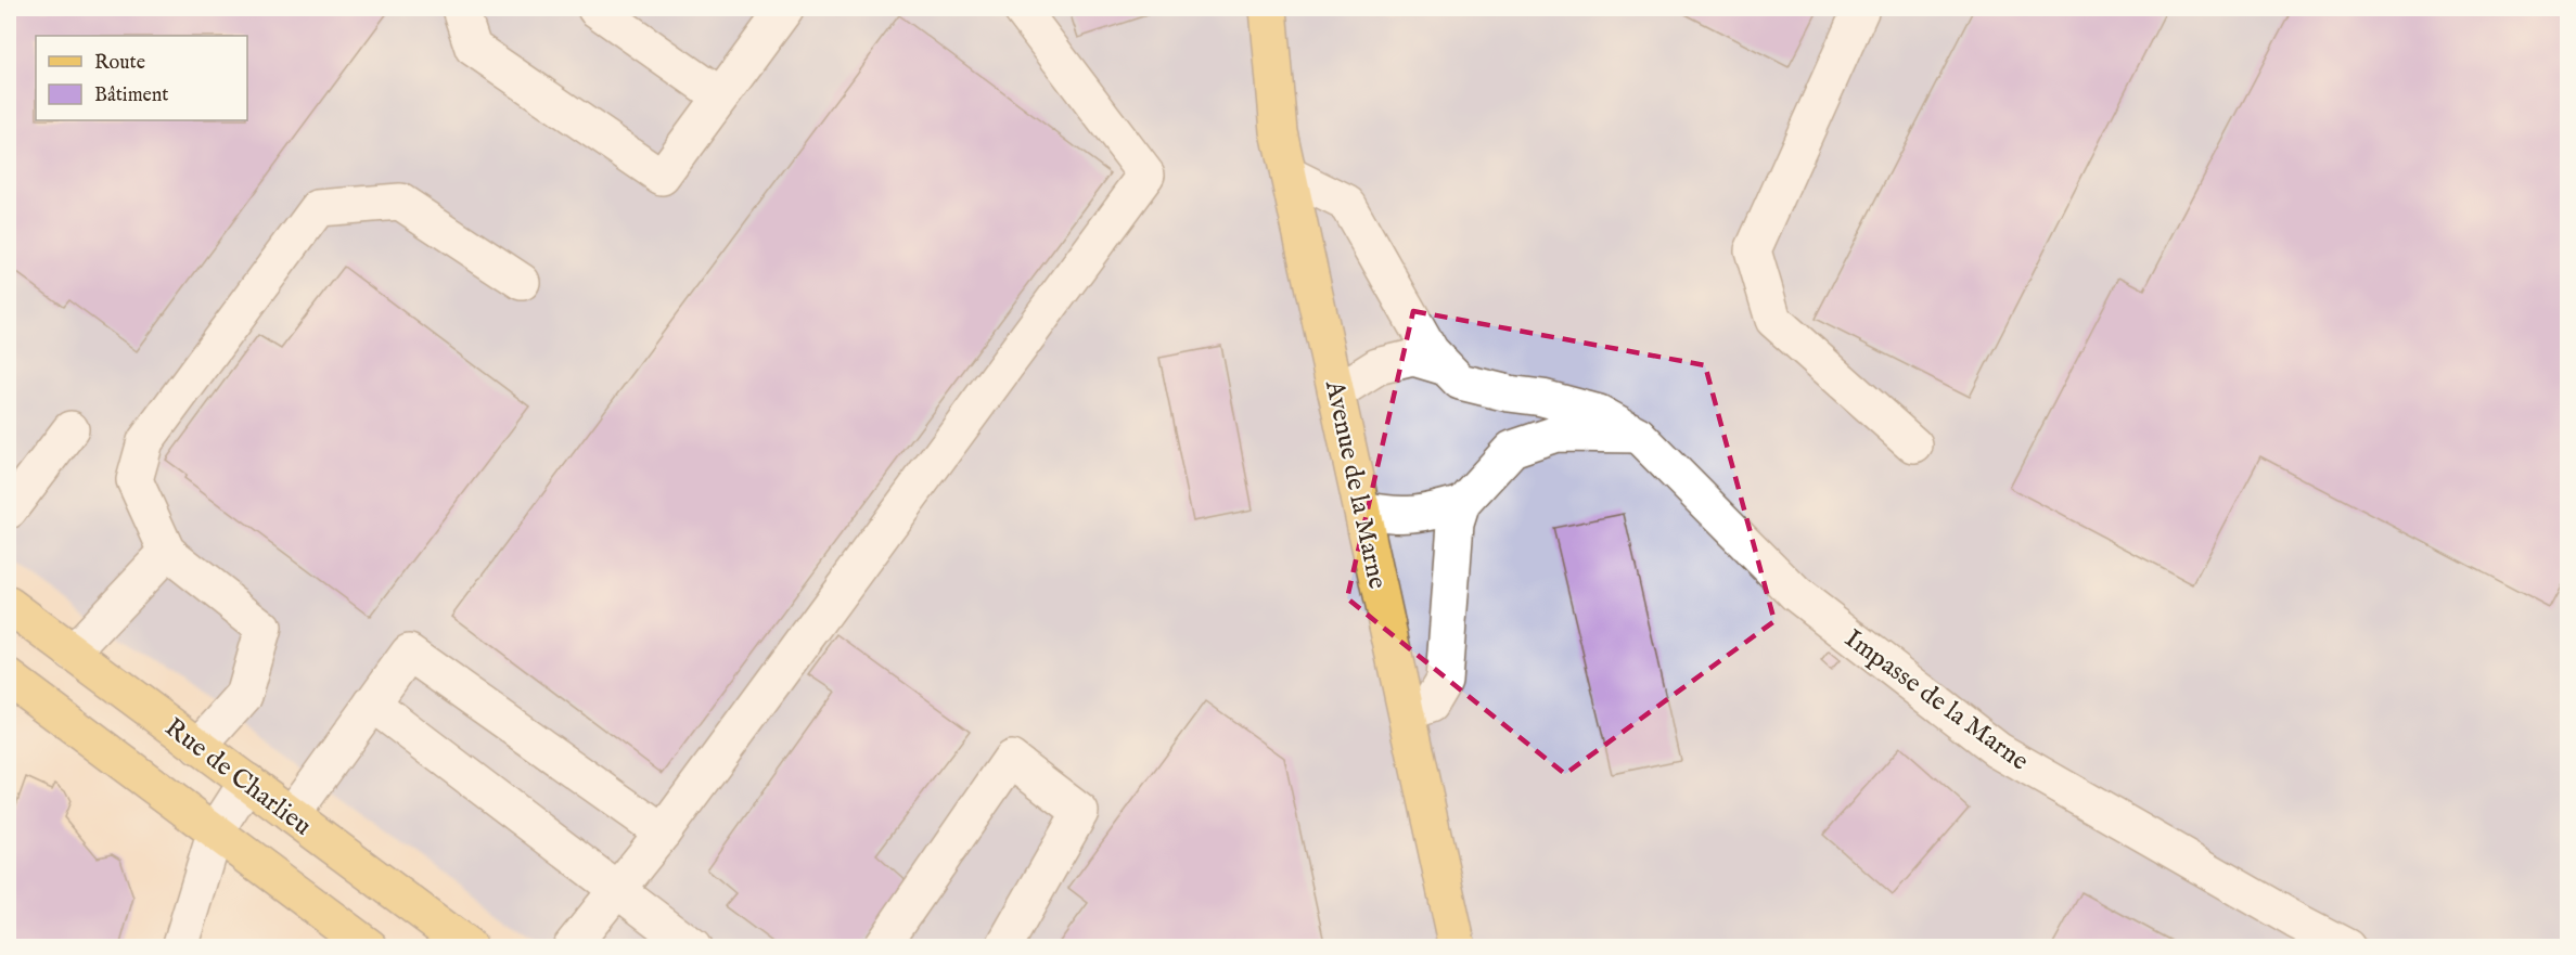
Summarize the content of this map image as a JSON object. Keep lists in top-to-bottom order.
{
  "streets": {
    "main road": ["Avenue de la Marne", "Rue de Charlieu"],
    "street": ["Impasse de la Marne"]
  },
  "crossings": [
    ["Avenue de la Marne", "Impasse de la Marne"]
  ],
  "legend": ["Route", "Bâtiment"]
}
